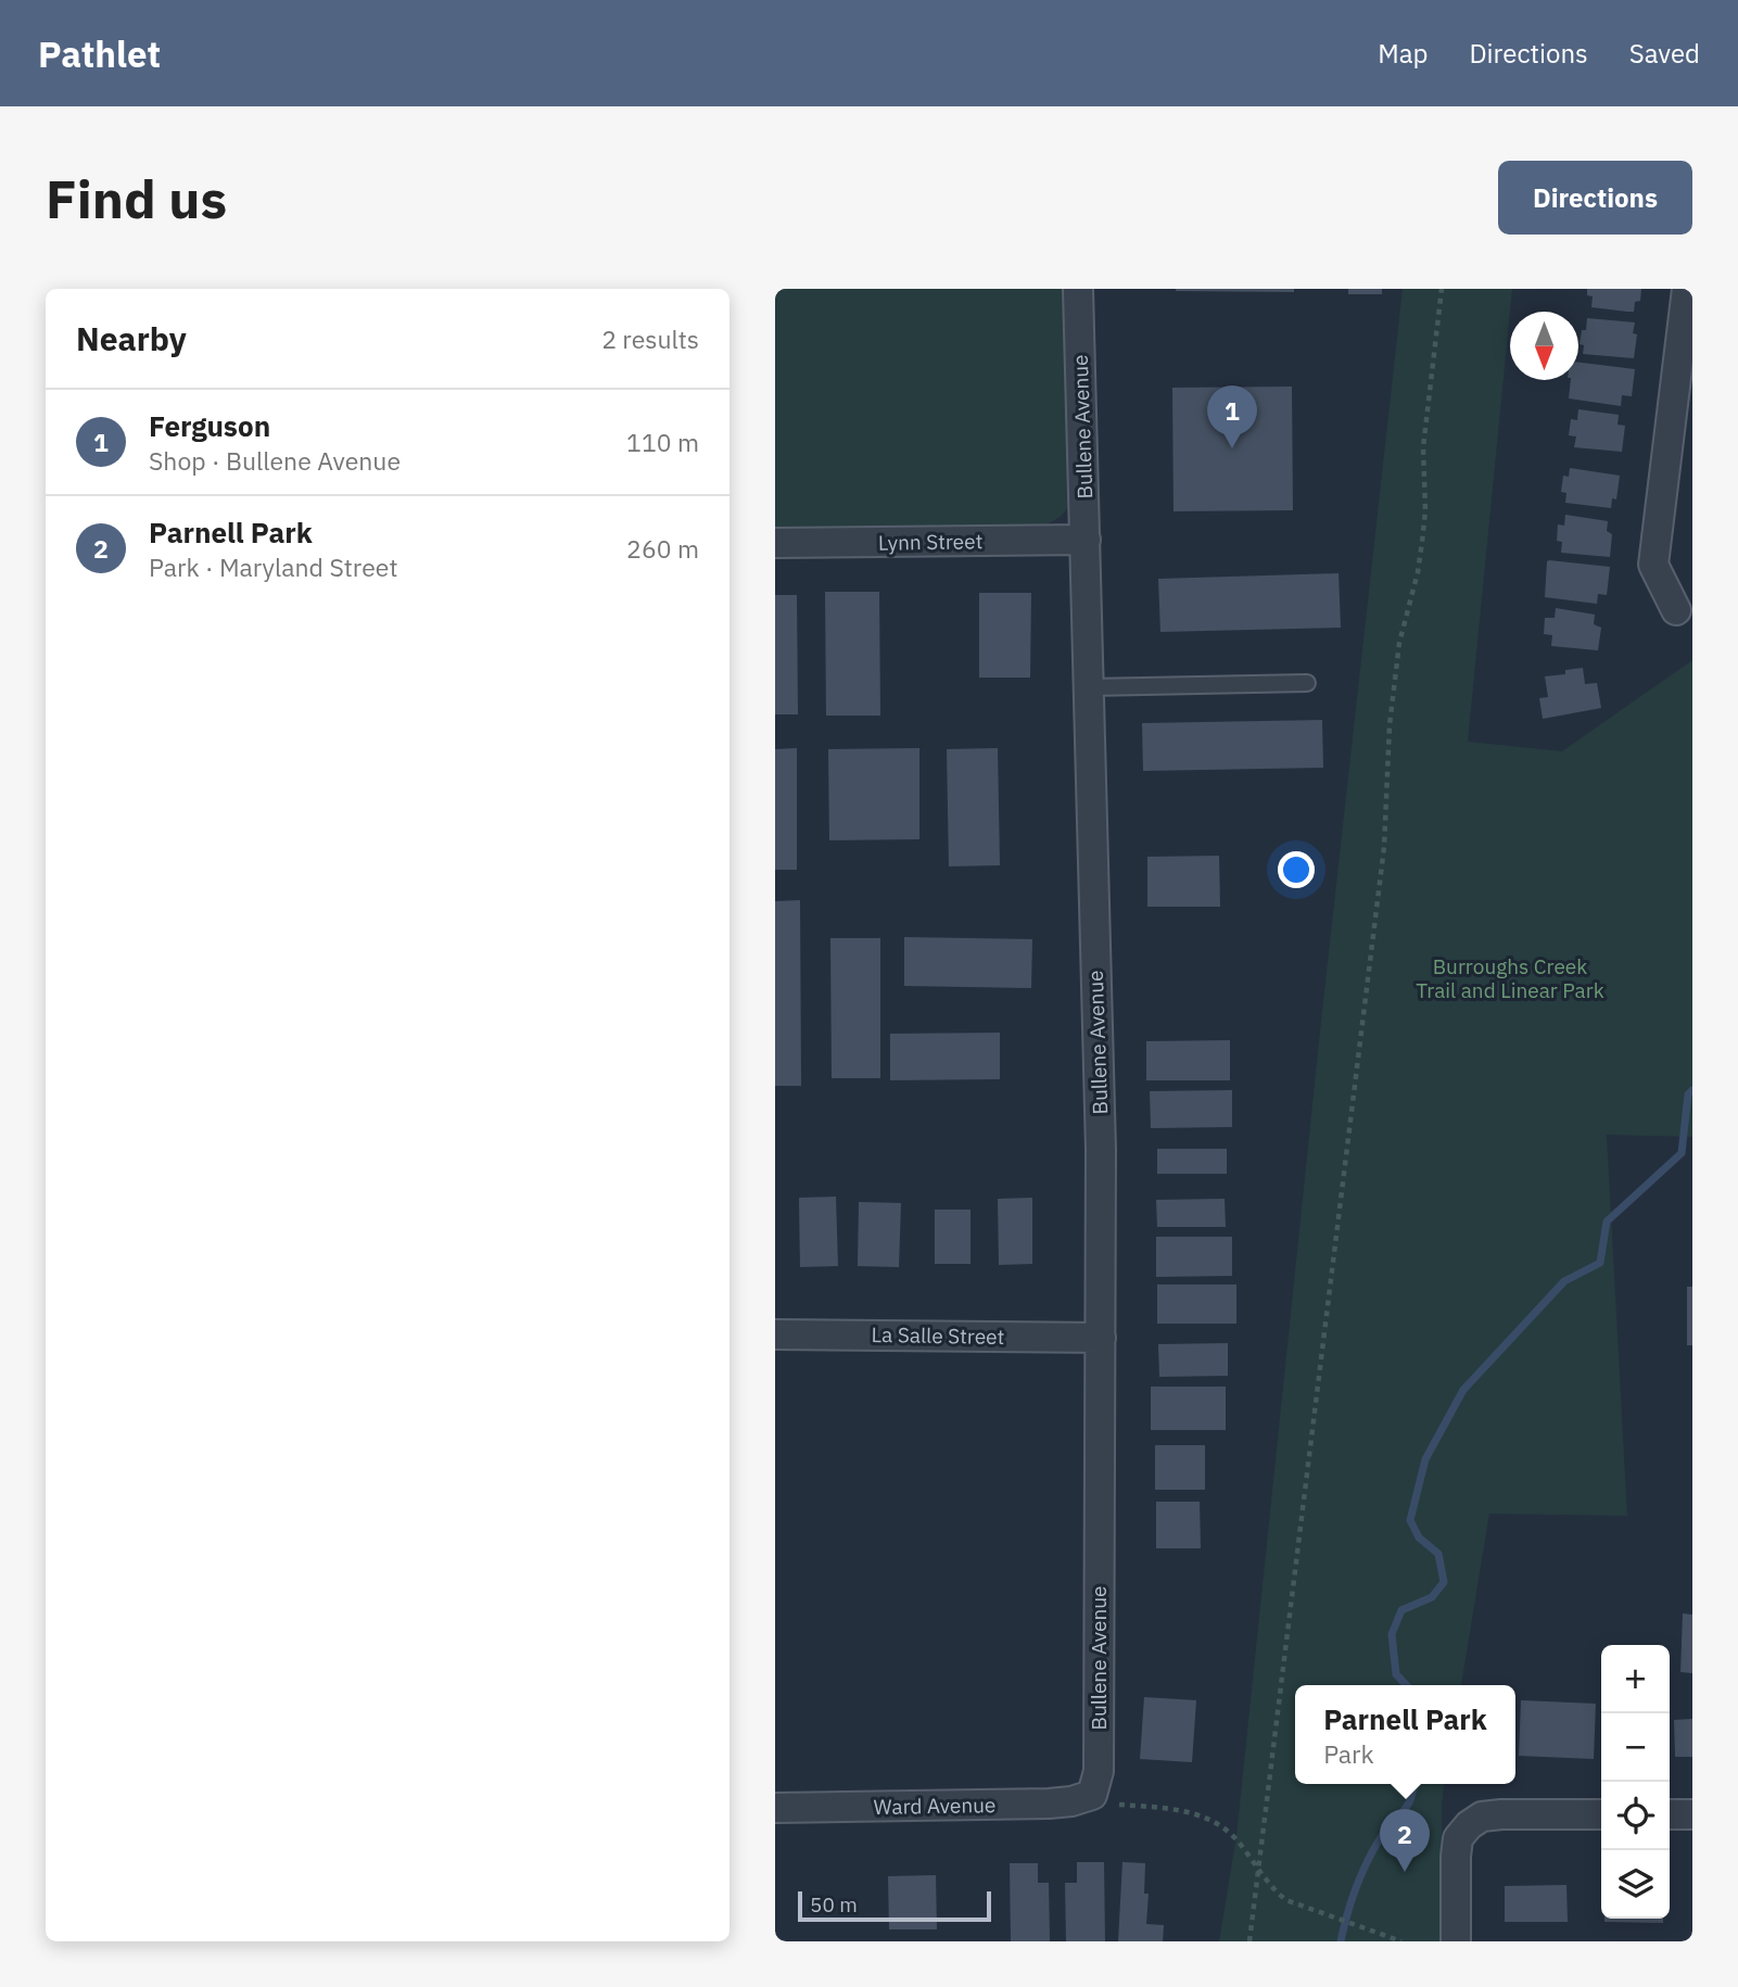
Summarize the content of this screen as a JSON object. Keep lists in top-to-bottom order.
{
  "streets": {
    "street": [
      "Bullene Avenue",
      "Lynn Street",
      "La Salle Street",
      "Ward Avenue"
    ]
  },
  "crossings": [
    ["Bullene Avenue", "Lynn Street"],
    ["Bullene Avenue", "La Salle Street"],
    ["Bullene Avenue", "Ward Avenue"]
  ],
  "parks": ["Burroughs Creek Trail and Linear Park"],
  "scale_bar": "50 m",
  "north": "bottom",
  "page": {
    "header": "Pathlet",
    "nav": ["Map", "Directions", "Saved"],
    "buttons": "Directions",
    "title": "Find us",
    "heading": ["Nearby", "2 results"],
    "pins": ["1", "2"],
    "list": [
      {
        "mark": "1",
        "name": "Ferguson",
        "note": "Shop · Bullene Avenue",
        "value": "110 m"
      },
      {
        "mark": "2",
        "name": "Parnell Park",
        "note": "Park · Maryland Street",
        "value": "260 m"
      }
    ],
    "map_buttons": ["+", "−"],
    "popup": ["Parnell Park", "Park"],
    "scale": "50 m"
  }
}
